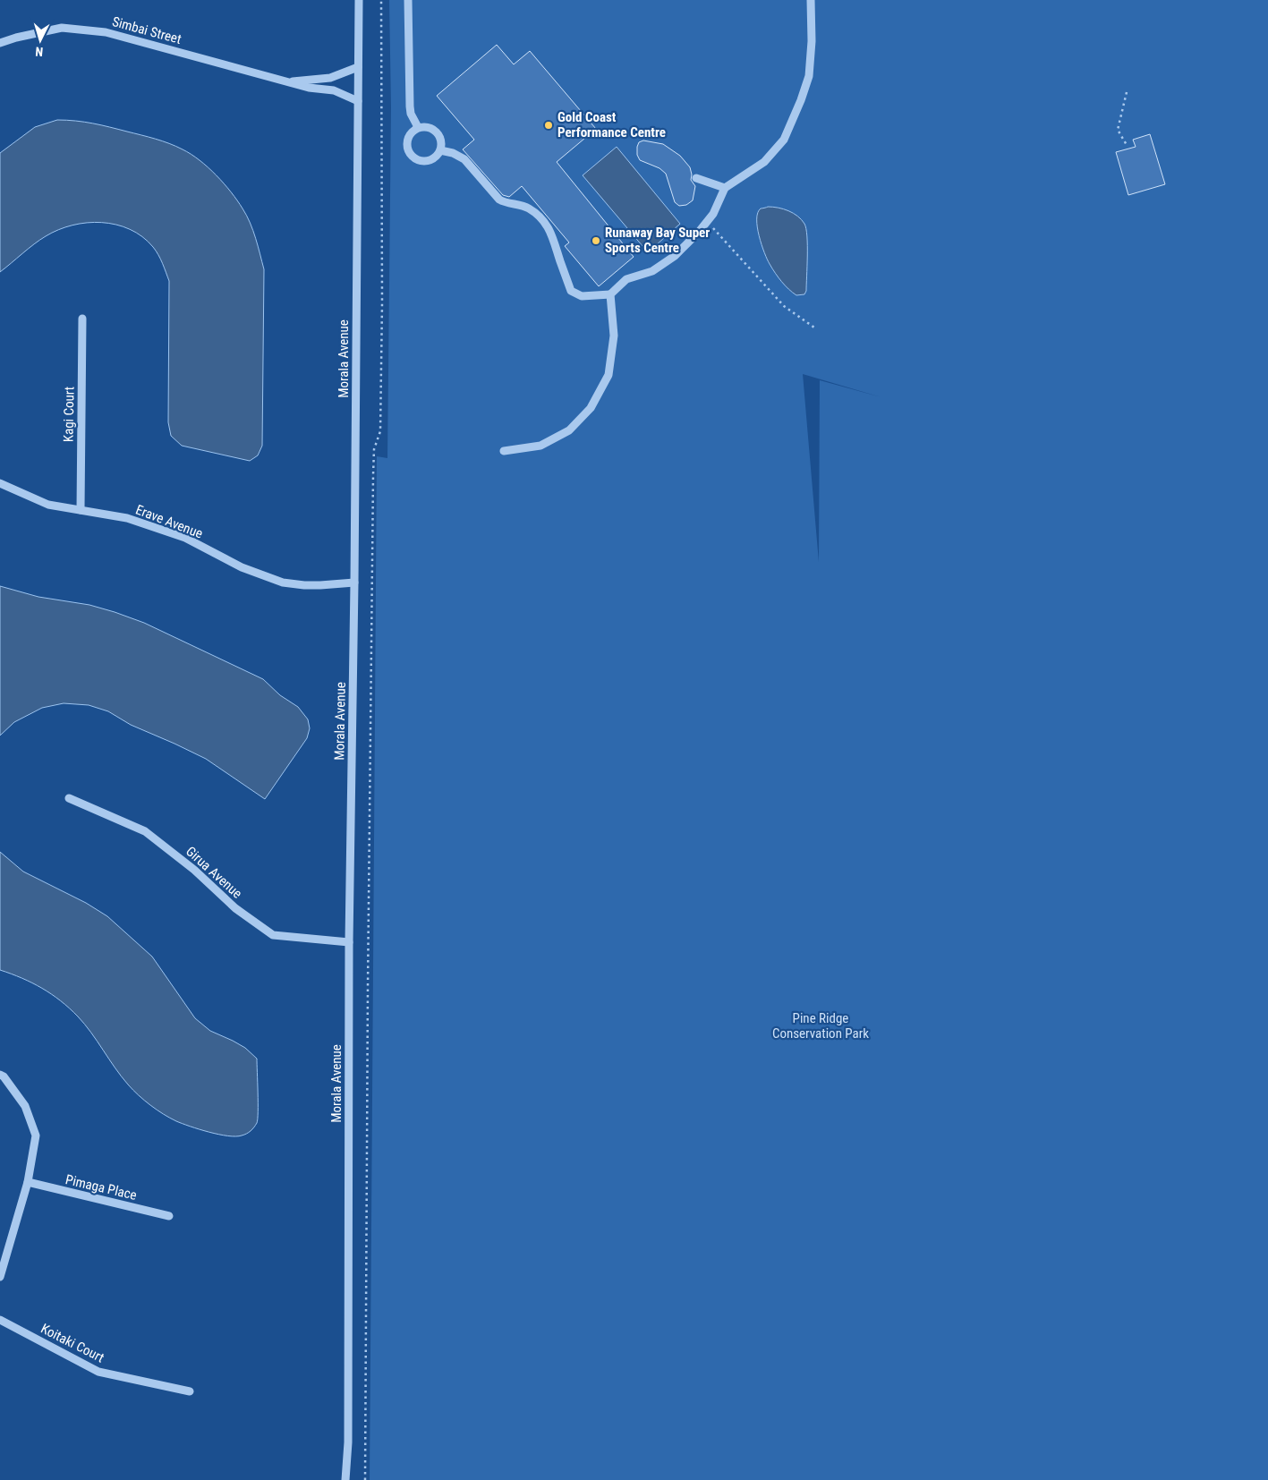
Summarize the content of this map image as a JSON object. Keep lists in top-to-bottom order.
{
  "streets": {
    "street": [
      "Simbai Street",
      "Morala Avenue",
      "Kagi Court",
      "Erave Avenue",
      "Girua Avenue",
      "Pimaga Place",
      "Koitaki Court"
    ]
  },
  "crossings": [
    ["Simbai Street", "Morala Avenue"],
    ["Morala Avenue", "Erave Avenue"],
    ["Morala Avenue", "Girua Avenue"],
    ["Kagi Court", "Erave Avenue"]
  ],
  "parks": ["Pine Ridge Conservation Park"],
  "places": ["Gold Coast Performance Centre", "Runaway Bay Super Sports Centre"],
  "north": "bottom"
}
